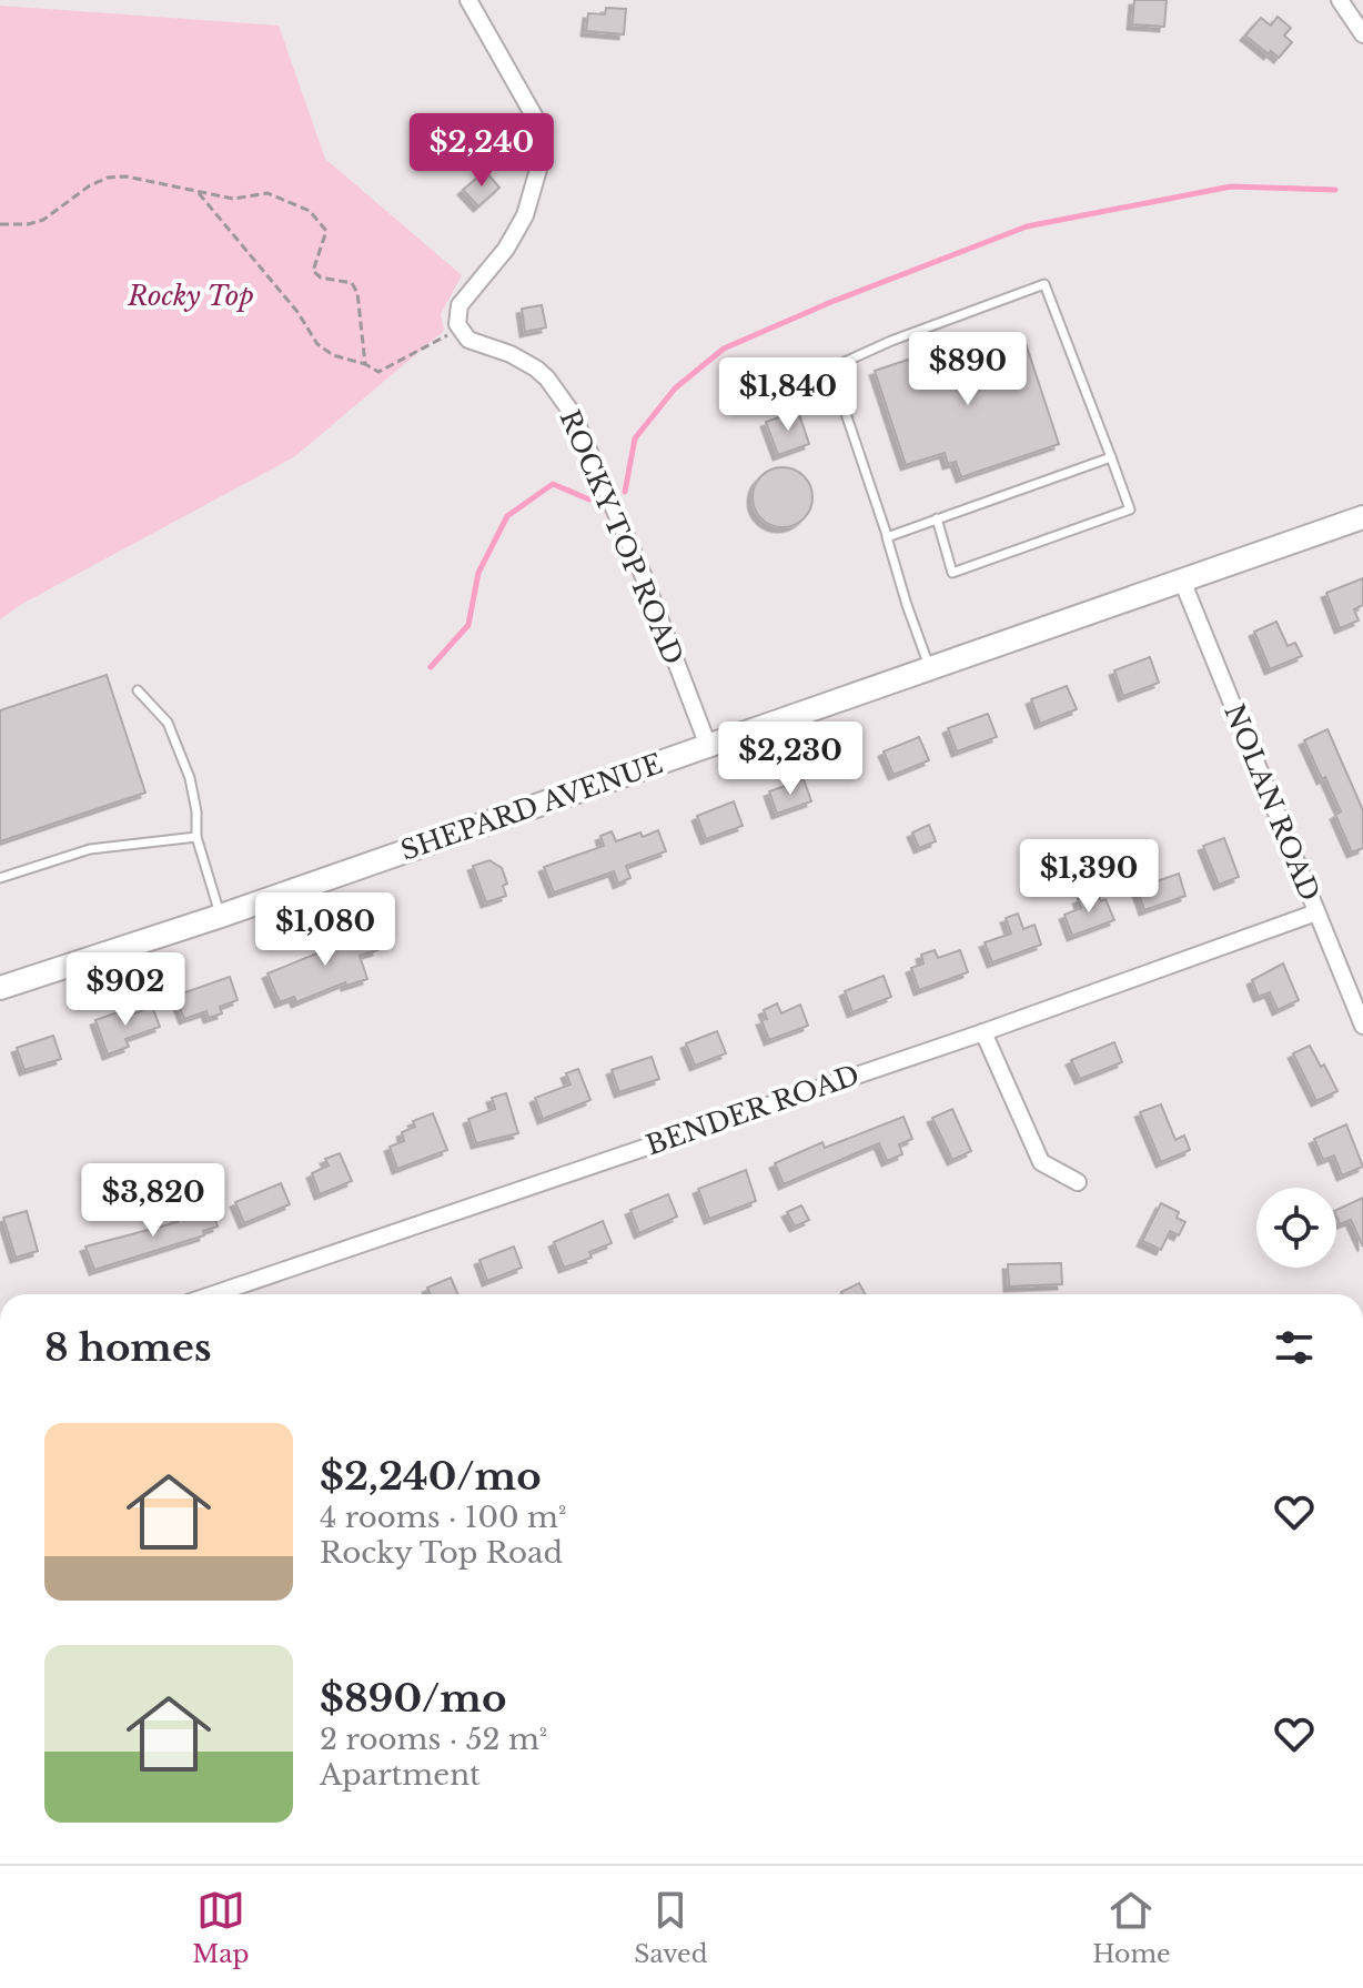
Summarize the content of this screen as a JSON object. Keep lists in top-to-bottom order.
{
  "streets": {
    "main road": ["SHEPARD AVENUE"],
    "street": ["ROCKY TOP ROAD", "NOLAN ROAD", "BENDER ROAD"]
  },
  "crossings": [
    ["ROCKY TOP ROAD", "SHEPARD AVENUE"],
    ["NOLAN ROAD", "SHEPARD AVENUE"],
    ["NOLAN ROAD", "BENDER ROAD"]
  ],
  "parks": ["Rocky Top"],
  "page": {
    "price": [
      "$2,240",
      "$890",
      "$1,840",
      "$2,230",
      "$1,390",
      "$1,080",
      "$902",
      "$3,820"
    ],
    "heading": "8 homes",
    "list": [
      {
        "name": "$2,240/mo",
        "note": "4 rooms · 100 m² · Rocky Top Road"
      },
      {
        "name": "$890/mo",
        "note": "2 rooms · 52 m² · Apartment"
      }
    ],
    "tabs": ["Map", "Saved", "Home"]
  }
}
